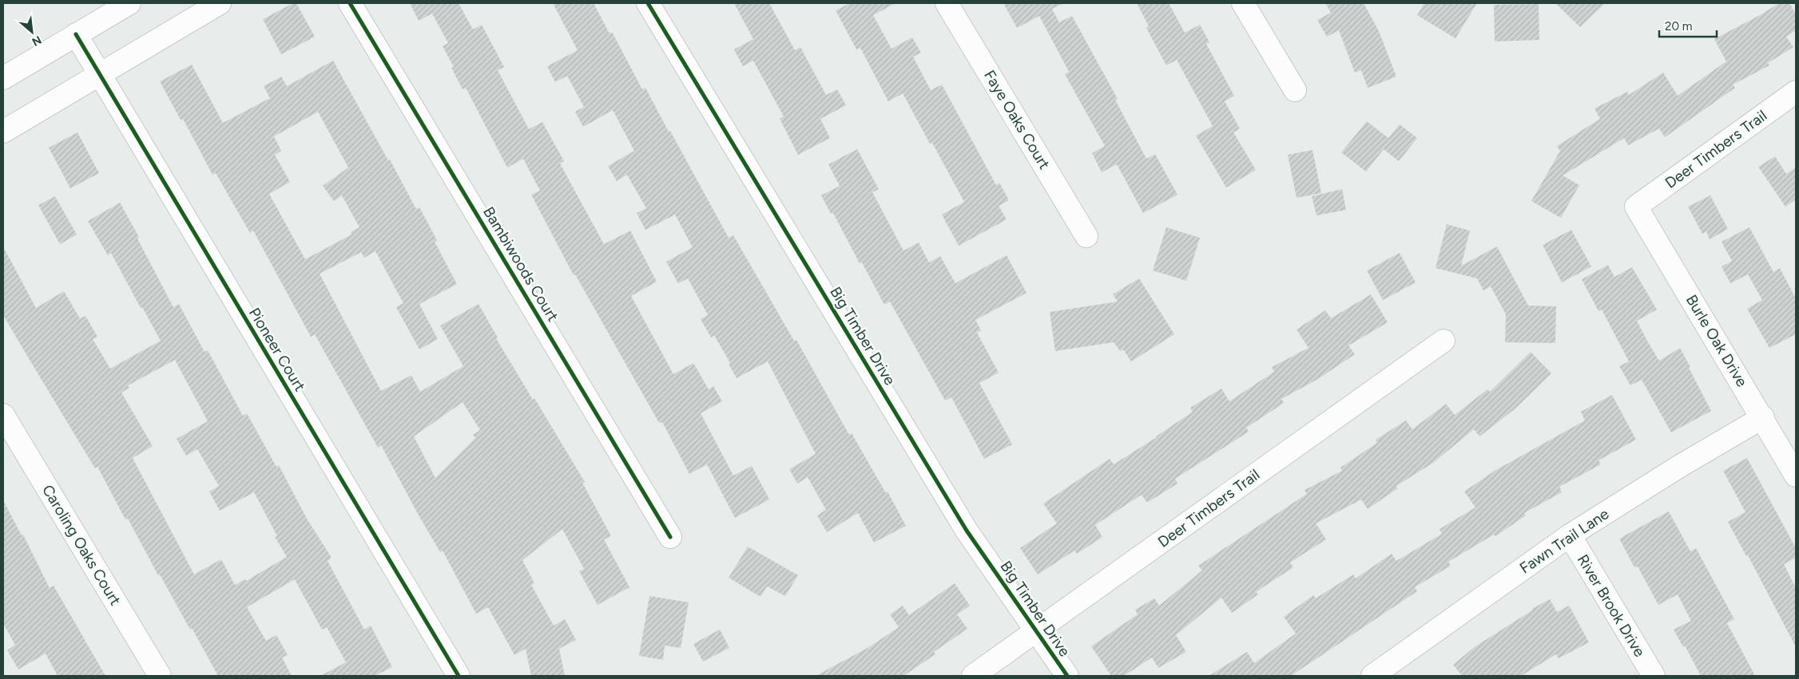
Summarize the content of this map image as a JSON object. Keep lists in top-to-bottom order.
{
  "streets": {
    "street": [
      "Faye Oaks Court",
      "Deer Timbers Trail",
      "Bambiwoods Court",
      "Big Timber Drive",
      "Burle Oak Drive",
      "Pioneer Court",
      "Fawn Trail Lane",
      "Caroling Oaks Court",
      "River Brook Drive"
    ]
  },
  "crossings": [
    ["Deer Timbers Trail", "Big Timber Drive"],
    ["Deer Timbers Trail", "Burle Oak Drive"],
    ["Burle Oak Drive", "Fawn Trail Lane"],
    ["Fawn Trail Lane", "River Brook Drive"]
  ],
  "scale_bar": "20 m",
  "north": "bottom right"
}
